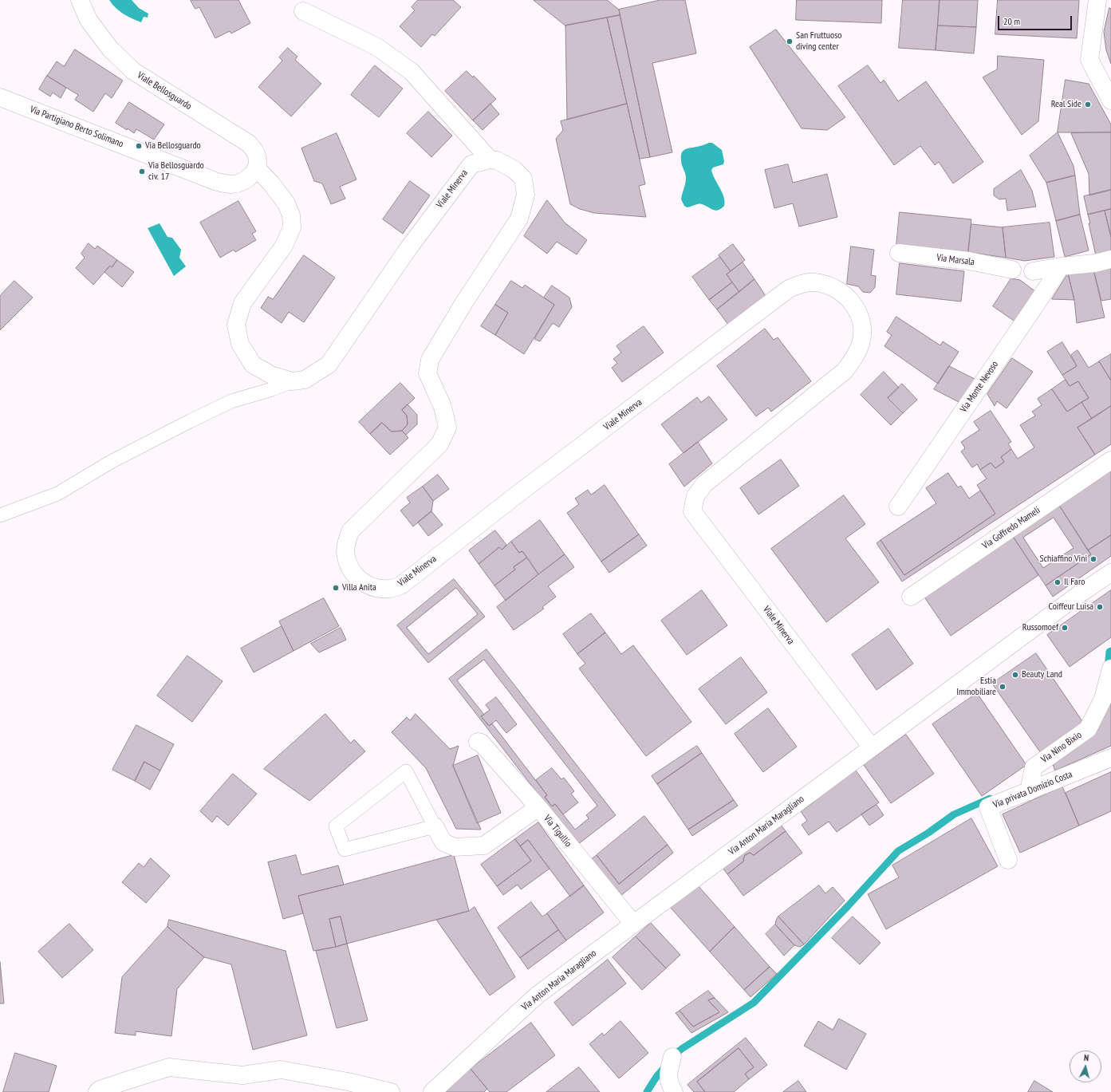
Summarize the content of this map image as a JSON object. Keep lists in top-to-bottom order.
{
  "streets": {
    "street": [
      "Viale Bellosguardo",
      "Via Partigiano Berto Solimano",
      "Viale Minerva",
      "Via Marsala",
      "Via Monte Nevoso",
      "Via Goffredo Mameli",
      "Via Nino Bixio",
      "Via privata Domizio Costa",
      "Via Anton Maria Maragliano",
      "Via Tigullio"
    ]
  },
  "crossings": [
    ["Viale Bellosguardo", "Via Partigiano Berto Solimano"],
    ["Viale Bellosguardo", "Viale Minerva"],
    ["Via Partigiano Berto Solimano", "Viale Minerva"],
    ["Viale Minerva", "Via Anton Maria Maragliano"],
    ["Via Nino Bixio", "Via privata Domizio Costa"],
    ["Via Anton Maria Maragliano", "Via Tigullio"]
  ],
  "places": [
    "San Fruttuoso diving center",
    "Real Side",
    "Via Bellosguardo",
    "Via Bellosguardo civ. 17",
    "Schiaffino Vini",
    "Il Faro",
    "Villa Anita",
    "Coiffeur Luisa",
    "Russomoef",
    "Beauty Land",
    "Estia Immobiliare"
  ],
  "scale_bar": "20 m",
  "north": "top"
}
